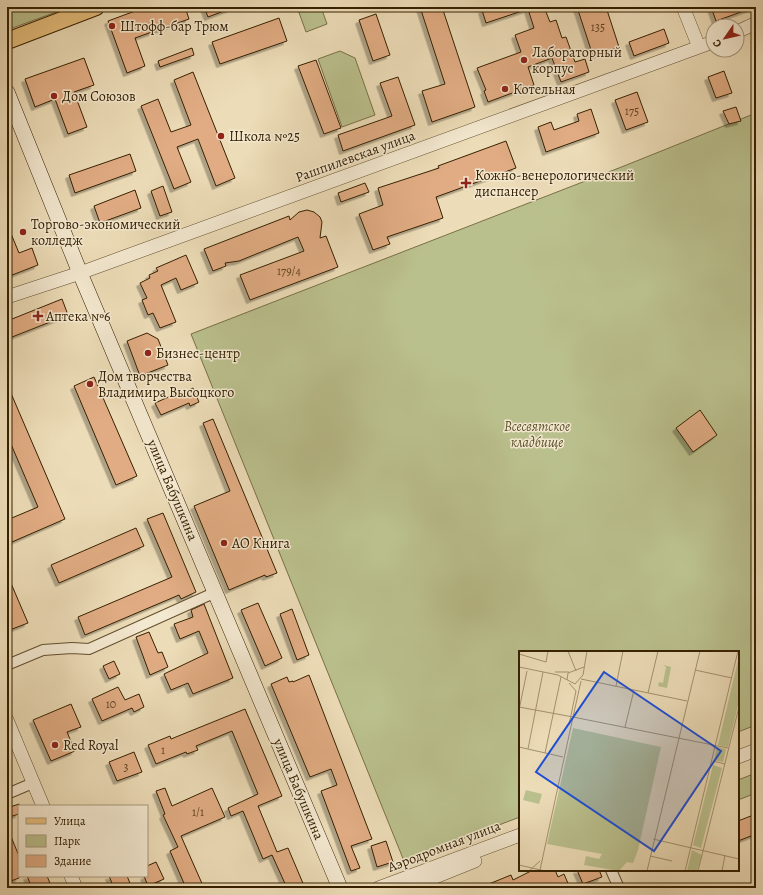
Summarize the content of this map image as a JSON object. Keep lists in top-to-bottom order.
{
  "streets": {
    "main road": ["улица Бабушкина"],
    "street": ["Рашпилевская улица", "Аэродромная улица"]
  },
  "crossings": [
    ["Рашпилевская улица", "улица Бабушкина"]
  ],
  "parks": ["Всесвятское кладбище"],
  "places": {
    "other": [
      "Штофф-бар Трюм",
      "Лабораторный корпус",
      "Котельная",
      "Дом Союзов",
      "Школа №25",
      "Торгово-экономический колледж",
      "Бизнес-центр",
      "Дом творчества Владимира Высоцкого",
      "АО Книга",
      "Red Royal"
    ],
    "health": ["Кожно-венерологический диспансер", "Аптека №6"]
  },
  "house_numbers": [
    "135",
    "175",
    "179/4",
    "10",
    "1",
    "3",
    "1/1"
  ],
  "legend": ["Улица", "Парк", "Здание"],
  "north": "bottom left"
}
